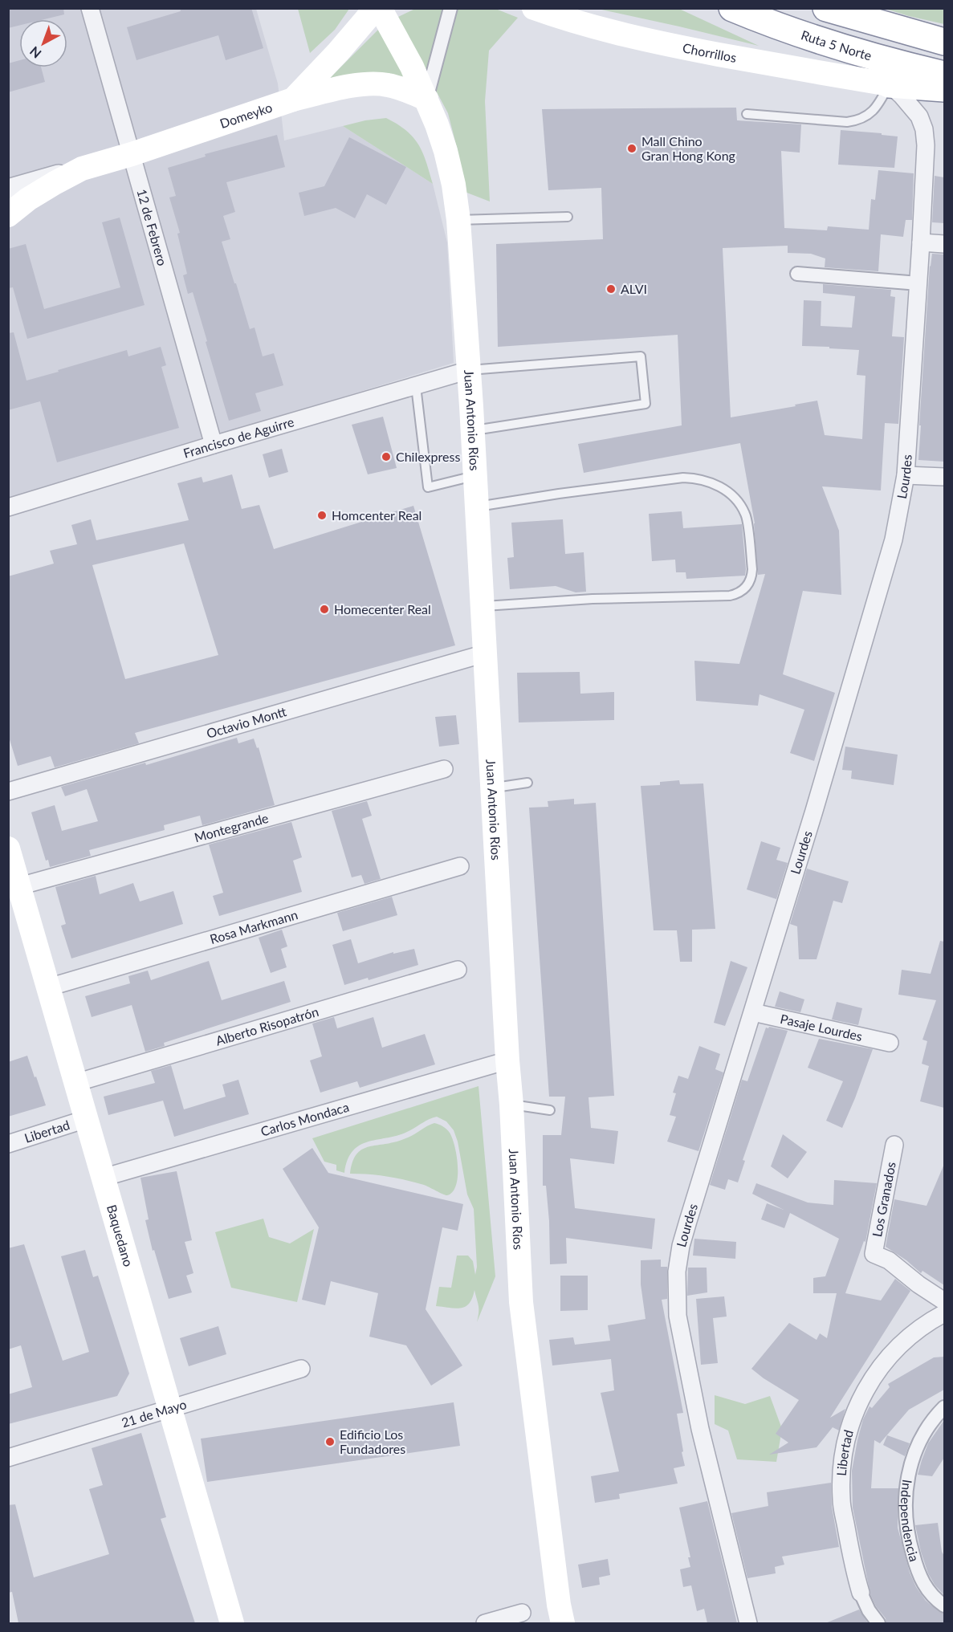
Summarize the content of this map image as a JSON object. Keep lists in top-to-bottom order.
{
  "streets": {
    "highway": ["Ruta 5 Norte"],
    "main road": [
      "Chorrillos",
      "Domeyko",
      "Juan Antonio Ríos",
      "Baquedano"
    ],
    "street": [
      "12 de Febrero",
      "Francisco de Aguirre",
      "Lourdes",
      "Octavio Montt",
      "Montegrande",
      "Rosa Markmann",
      "Alberto Risopatrón",
      "Pasaje Lourdes",
      "Carlos Mondaca",
      "Libertad",
      "Los Granados",
      "21 de Mayo",
      "Independencia"
    ]
  },
  "crossings": [
    ["Chorrillos", "Lourdes"],
    ["Domeyko", "12 de Febrero"],
    ["12 de Febrero", "Francisco de Aguirre"],
    ["Juan Antonio Ríos", "Francisco de Aguirre"],
    ["Juan Antonio Ríos", "Octavio Montt"],
    ["Juan Antonio Ríos", "Carlos Mondaca"],
    ["Lourdes", "Pasaje Lourdes"],
    ["Montegrande", "Baquedano"],
    ["Rosa Markmann", "Baquedano"],
    ["Alberto Risopatrón", "Baquedano"],
    ["Carlos Mondaca", "Baquedano"],
    ["Libertad", "Baquedano"],
    ["Baquedano", "21 de Mayo"]
  ],
  "places": [
    "Mall Chino Gran Hong Kong",
    "ALVI",
    "Chilexpress",
    "Homcenter Real",
    "Homecenter Real",
    "Edificio Los Fundadores"
  ],
  "north": "bottom left"
}
